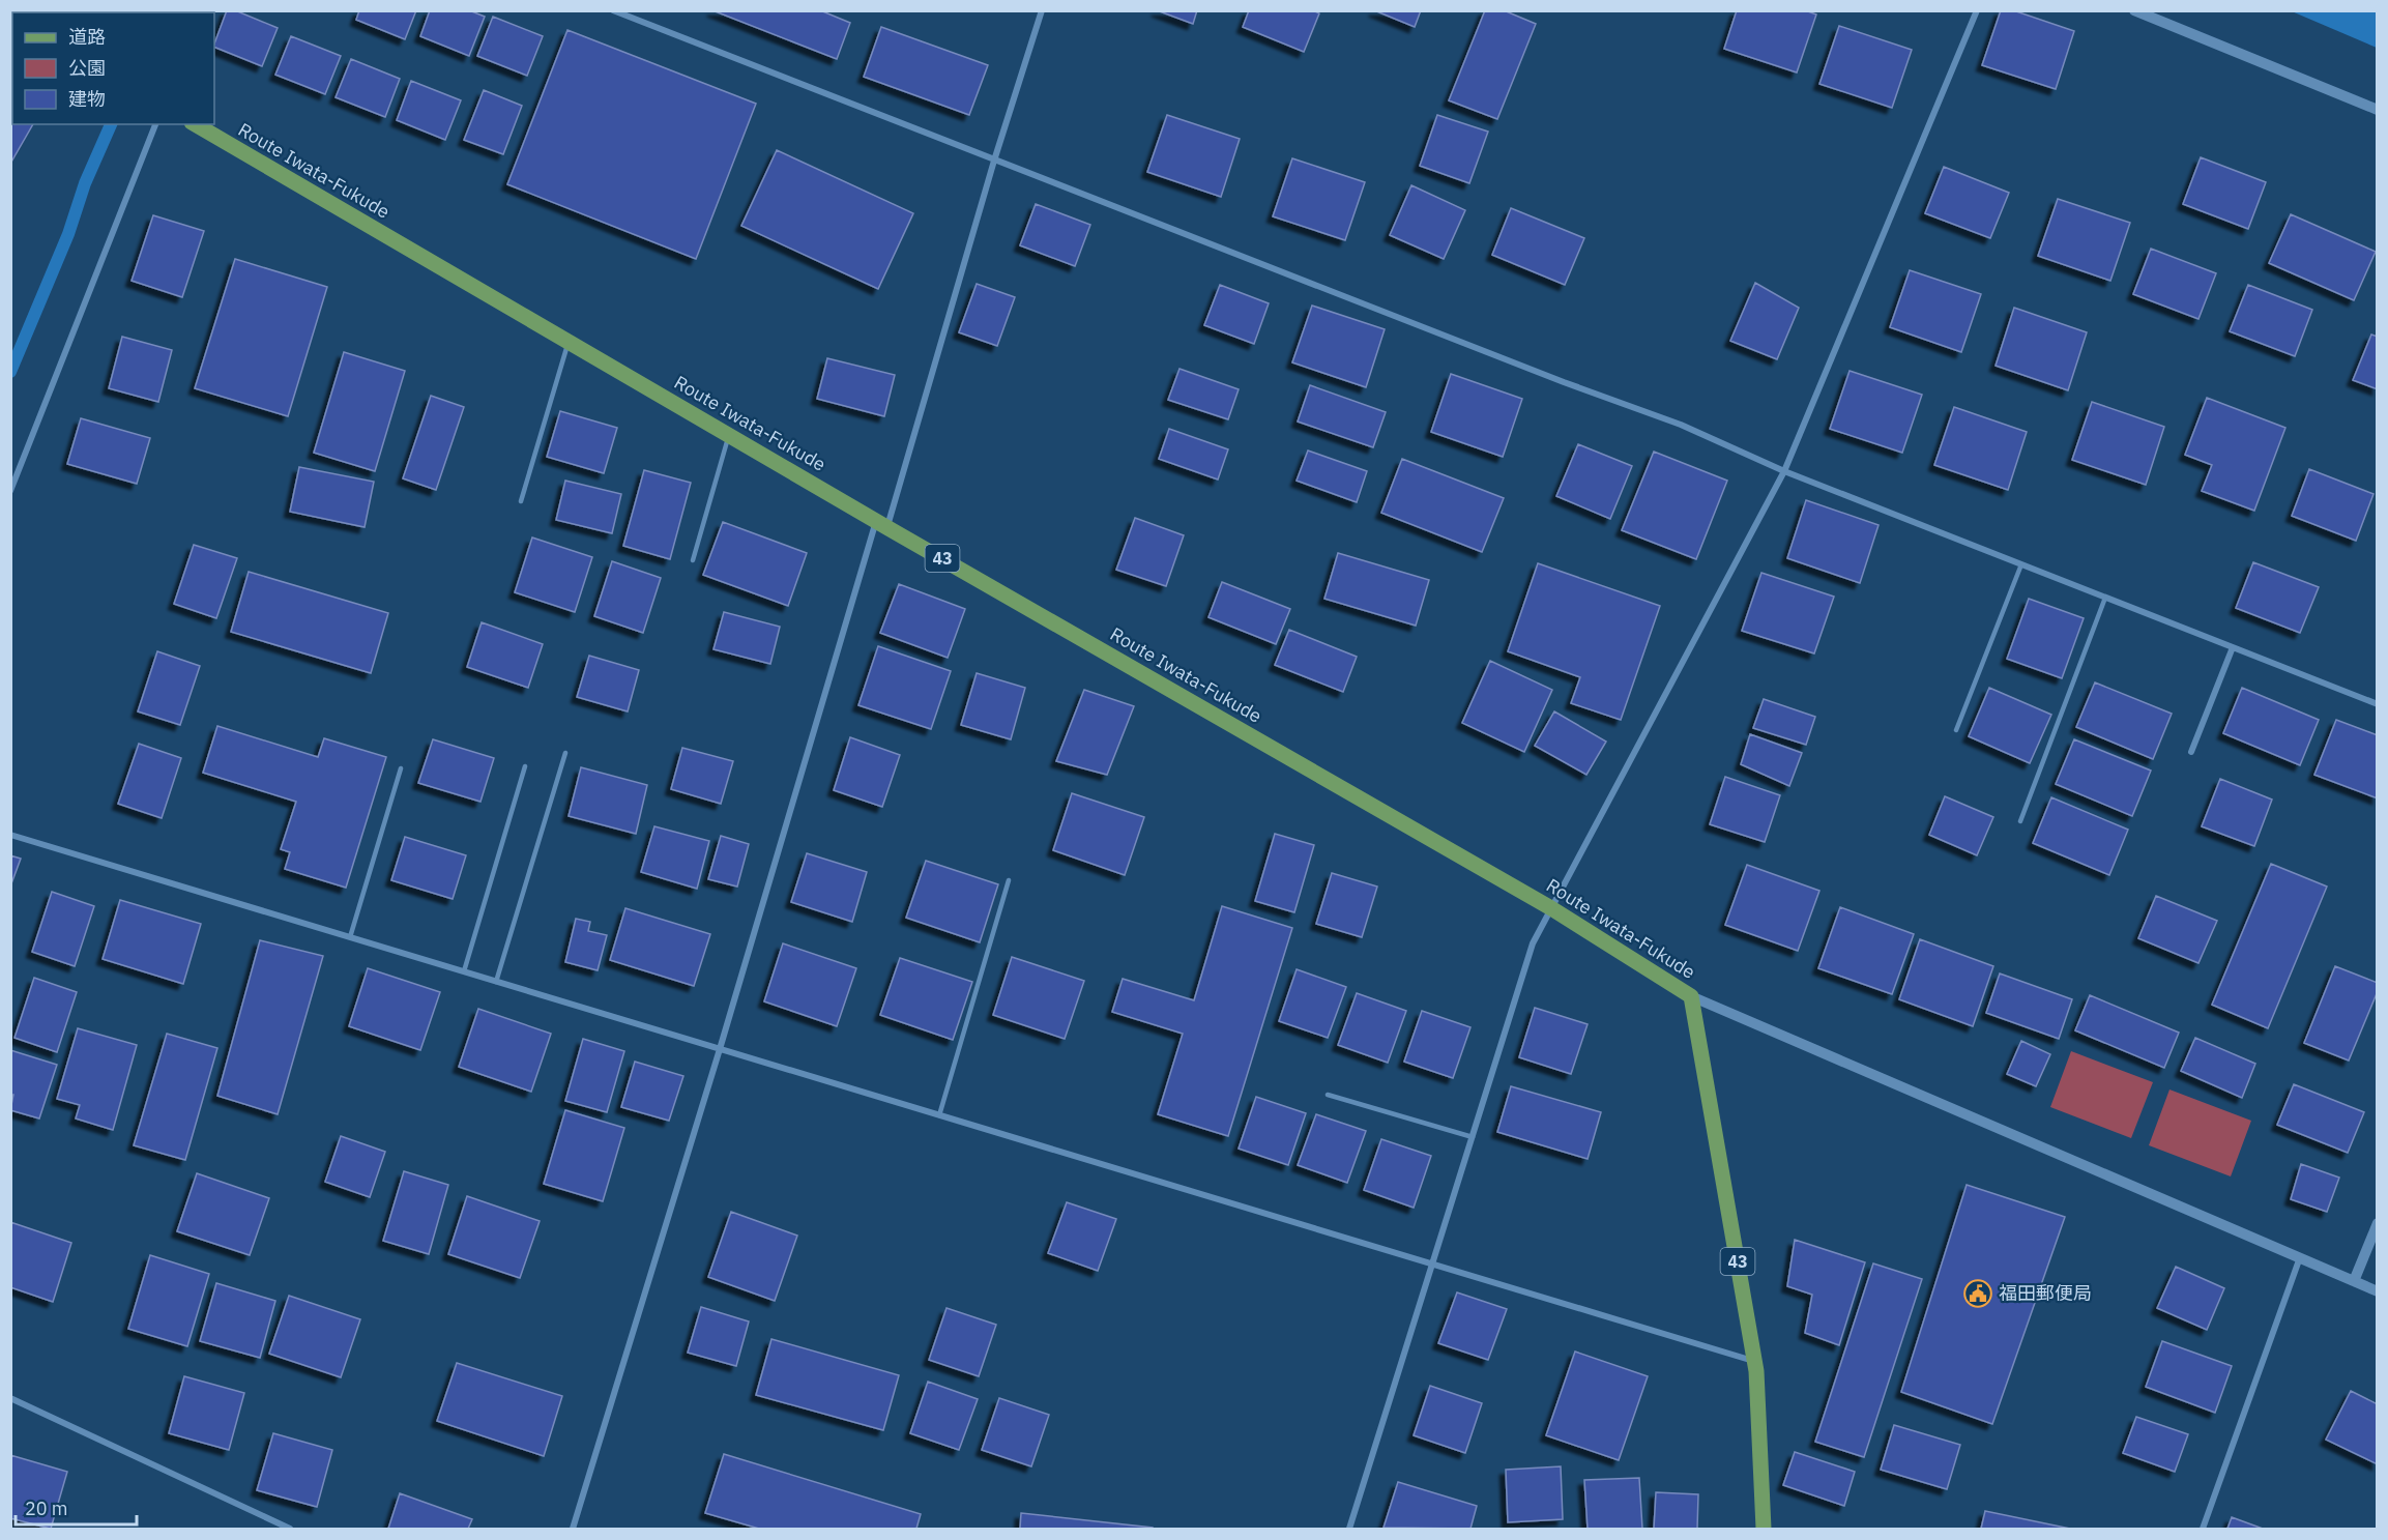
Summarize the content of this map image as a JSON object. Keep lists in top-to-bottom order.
{
  "streets": {
    "main road": ["Route Iwata-Fukude", "43"]
  },
  "places": {
    "public building": ["福田郵便局"]
  },
  "legend": ["道路", "公園", "建物"],
  "scale_bar": "20 m"
}
